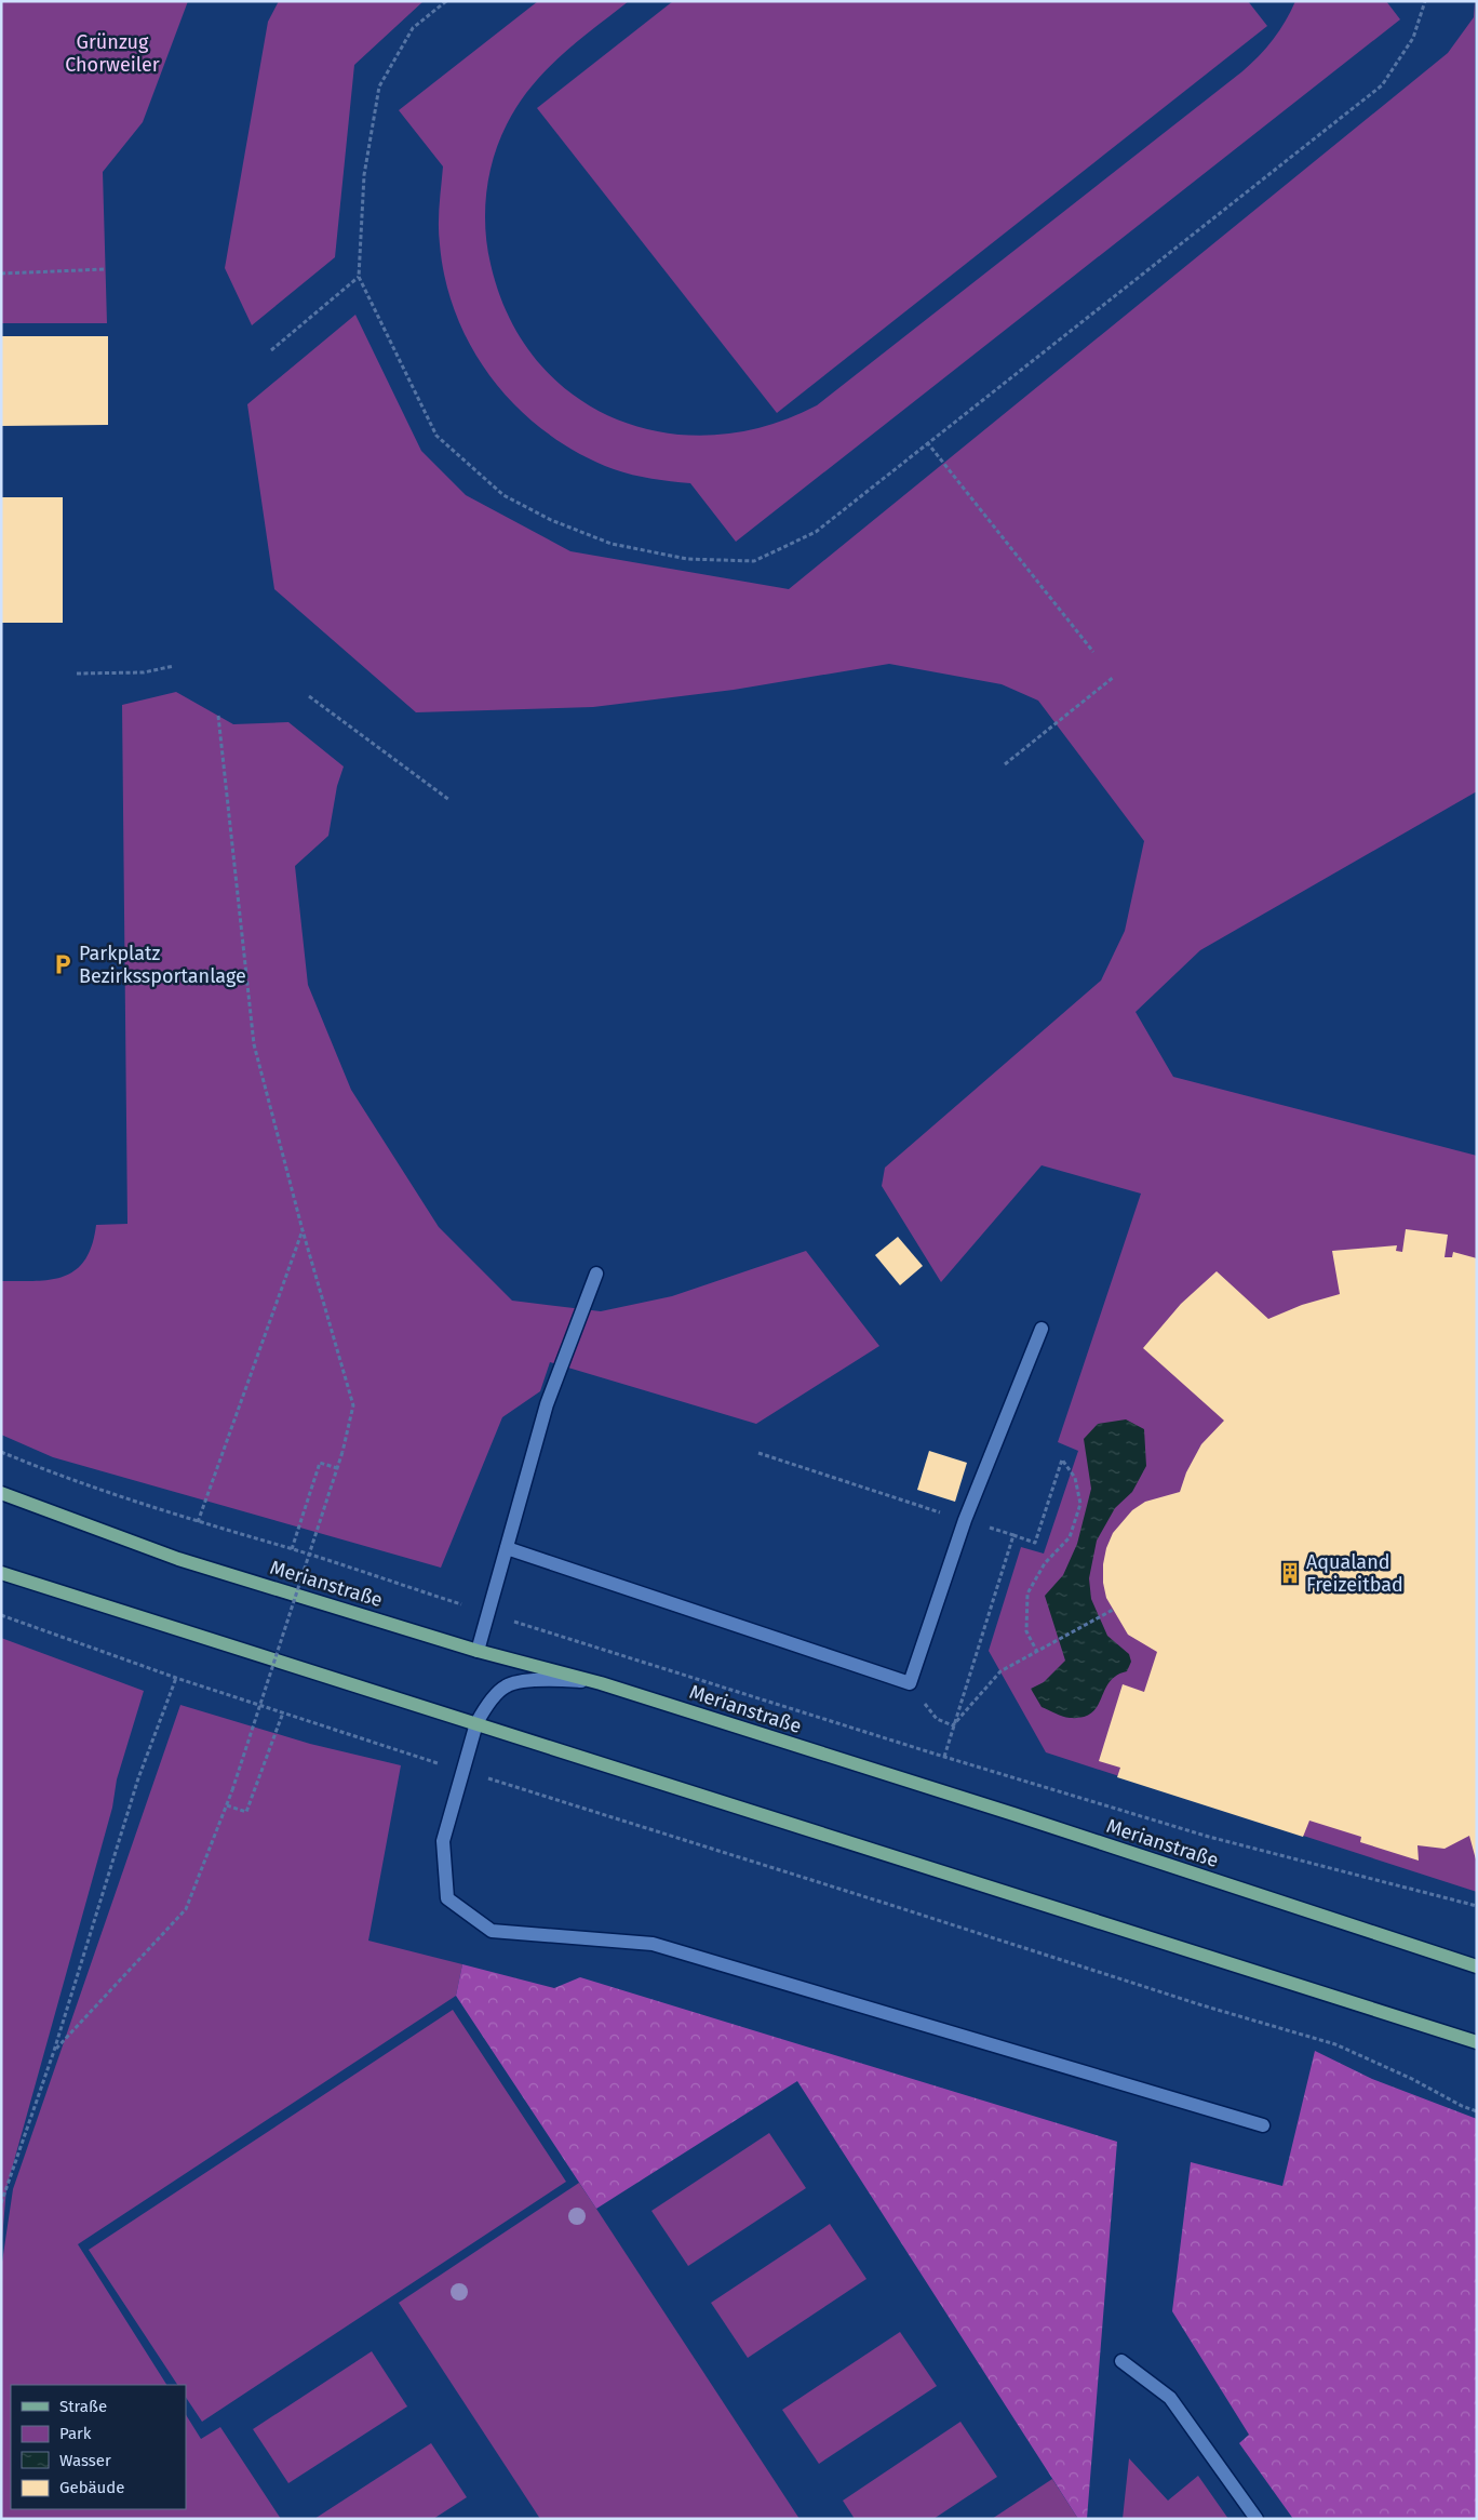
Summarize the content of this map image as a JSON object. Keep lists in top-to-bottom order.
{
  "streets": {
    "main road": ["Merianstraße"]
  },
  "parks": ["Grünzug Chorweiler"],
  "places": {
    "parking": ["Parkplatz Bezirkssportanlage"],
    "building": ["Aqualand Freizeitbad"]
  },
  "legend": [
    "Straße",
    "Park",
    "Wasser",
    "Gebäude"
  ]
}
